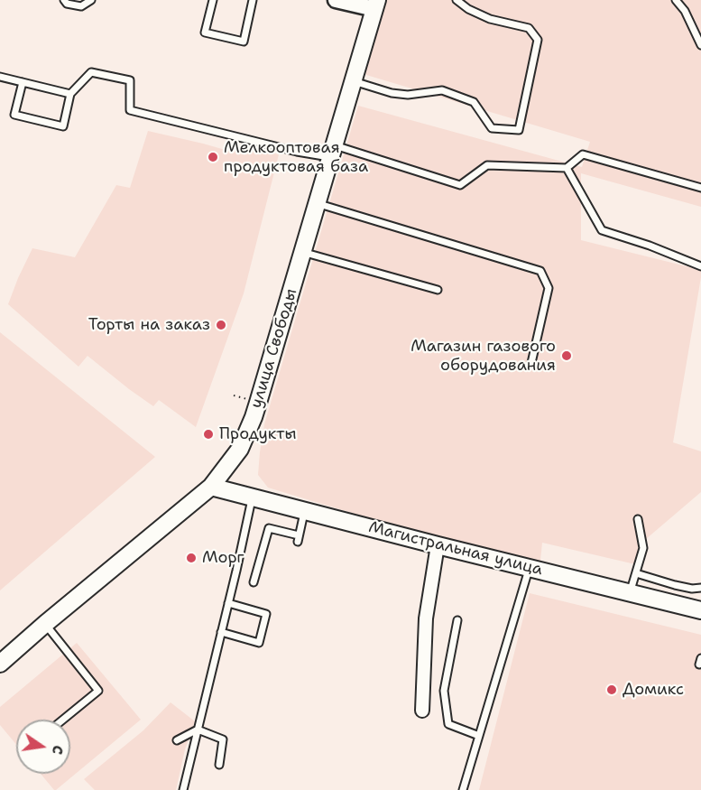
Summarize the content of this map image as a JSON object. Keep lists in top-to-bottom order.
{
  "streets": {
    "main road": ["улица Свободы", "Магистральная улица"]
  },
  "crossings": [
    ["улица Свободы", "Магистральная улица"]
  ],
  "places": [
    "Мелкооптовая продуктовая база",
    "Торты на заказ",
    "Магазин газового оборудования",
    "Продукты",
    "Морг",
    "Домикс"
  ],
  "north": "right"
}
